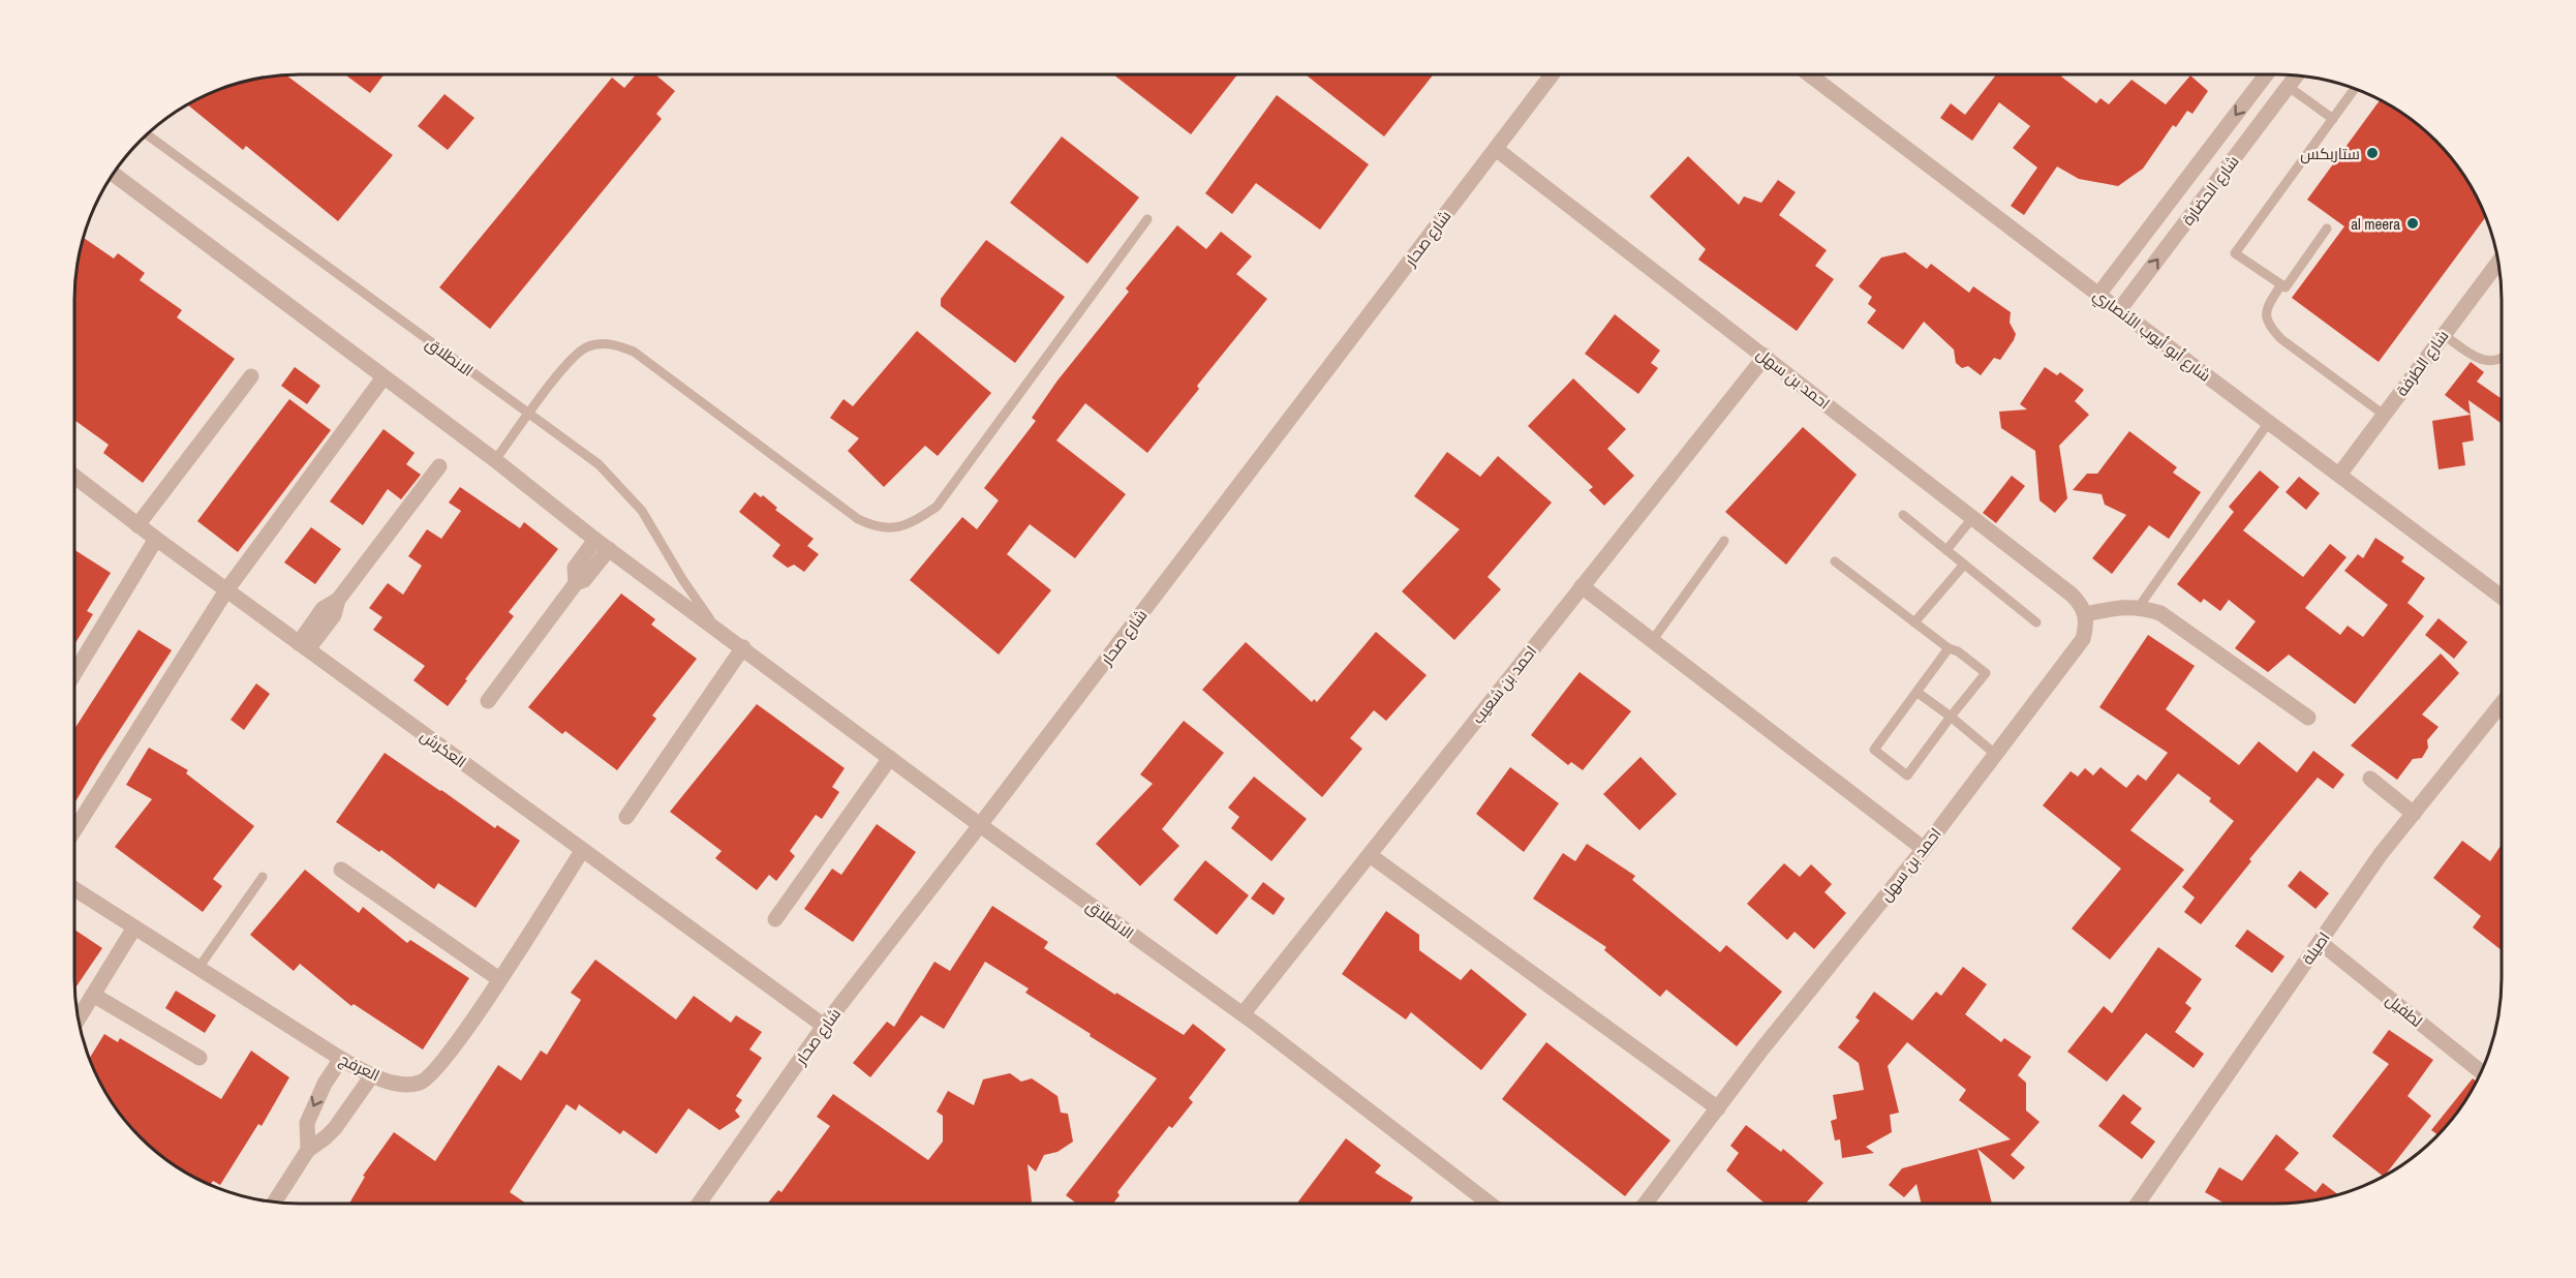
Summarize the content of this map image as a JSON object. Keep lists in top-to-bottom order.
{
  "streets": {
    "street": [
      "شارع الحضارة",
      "شارع صحار",
      "شارع أبو أيوب الأنصاري",
      "الانطلاق",
      "شارع الطرفة",
      "احمد بن سهل",
      "احمد بن شعيب",
      "العكرش",
      "اصيلة",
      "لطفيل",
      "العرفج"
    ]
  },
  "crossings": [
    ["شارع الحضارة", "شارع أبو أيوب الأنصاري"],
    ["شارع صحار", "الانطلاق"],
    ["شارع صحار", "احمد بن سهل"],
    ["شارع صحار", "العكرش"],
    ["شارع أبو أيوب الأنصاري", "شارع الطرفة"],
    ["الانطلاق", "احمد بن شعيب"],
    ["احمد بن سهل", "احمد بن شعيب"],
    ["العكرش", "العرفج"],
    ["اصيلة", "لطفيل"]
  ],
  "places": ["ستاربكس", "al meera"]
}
